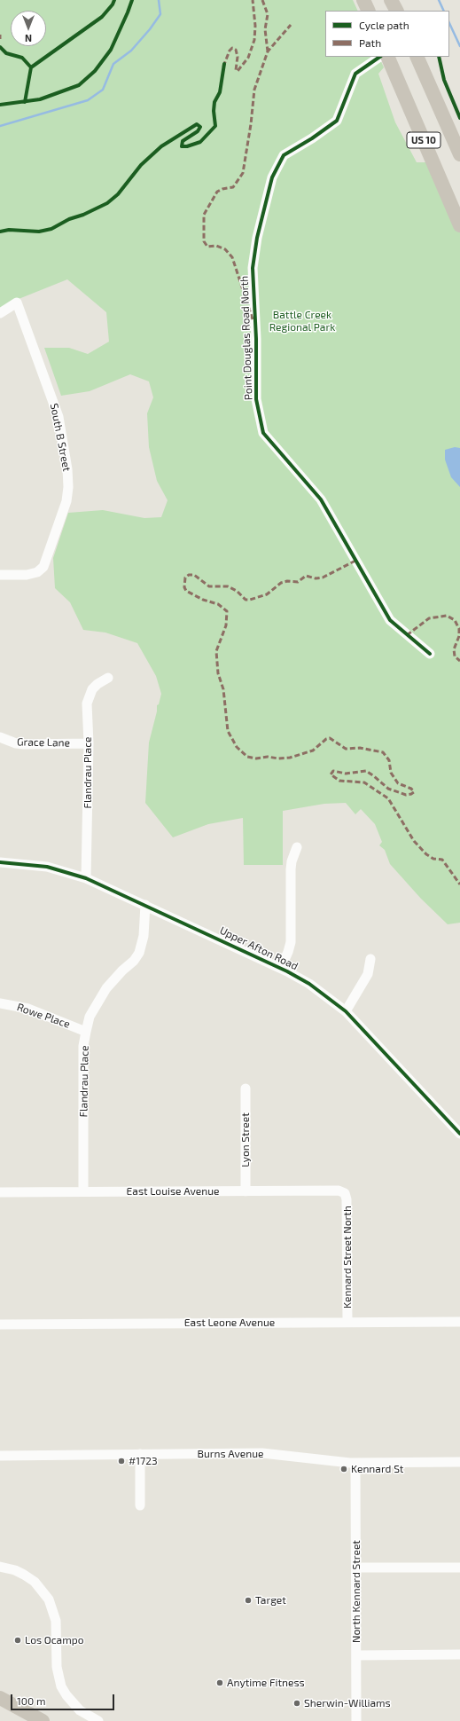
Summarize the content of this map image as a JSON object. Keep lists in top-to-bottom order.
{
  "streets": {
    "highway": ["US 10"],
    "street": [
      "Point Douglas Road North",
      "South B Street",
      "Grace Lane",
      "Flandrau Place",
      "Upper Afton Road",
      "Rowe Place",
      "Lyon Street",
      "East Louise Avenue",
      "Kennard Street North",
      "East Leone Avenue",
      "Burns Avenue",
      "North Kennard Street"
    ]
  },
  "crossings": [
    ["Grace Lane", "Flandrau Place"],
    ["Flandrau Place", "Upper Afton Road"],
    ["Flandrau Place", "Rowe Place"],
    ["Flandrau Place", "East Louise Avenue"],
    ["Lyon Street", "East Louise Avenue"],
    ["East Louise Avenue", "Kennard Street North"],
    ["Kennard Street North", "East Leone Avenue"],
    ["Burns Avenue", "North Kennard Street"]
  ],
  "parks": ["Battle Creek Regional Park"],
  "places": [
    "#1723",
    "Kennard St",
    "Target",
    "Los Ocampo",
    "Anytime Fitness",
    "Sherwin-Williams"
  ],
  "legend": ["Cycle path", "Path"],
  "scale_bar": "100 m",
  "north": "bottom"
}
